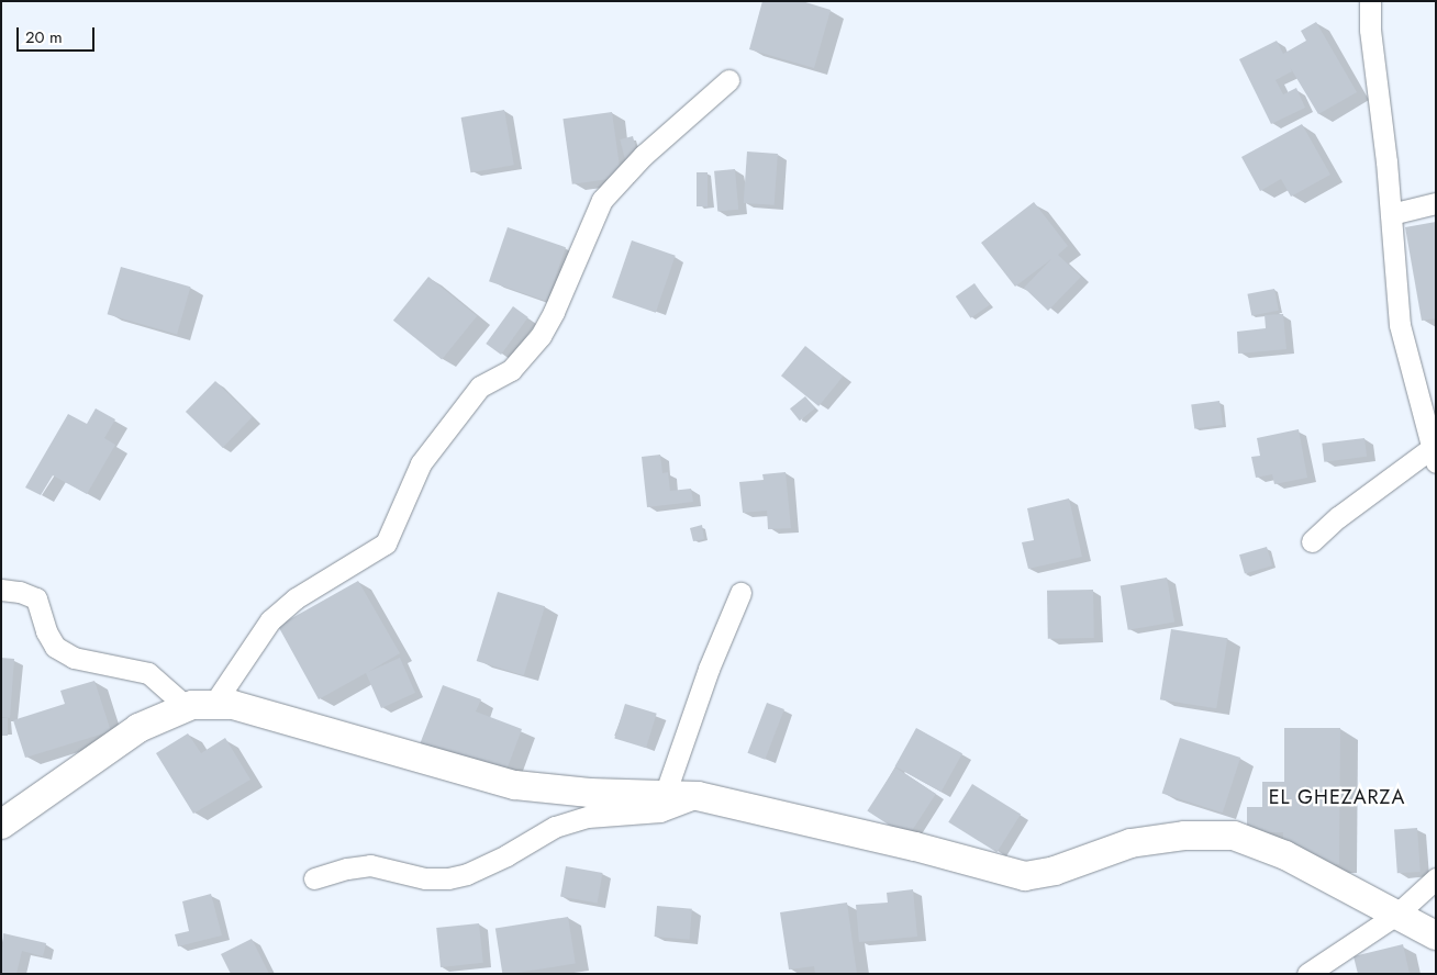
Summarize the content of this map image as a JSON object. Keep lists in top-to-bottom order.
{
  "districts": ["EL GHEZARZA"],
  "scale_bar": "20 m"
}
